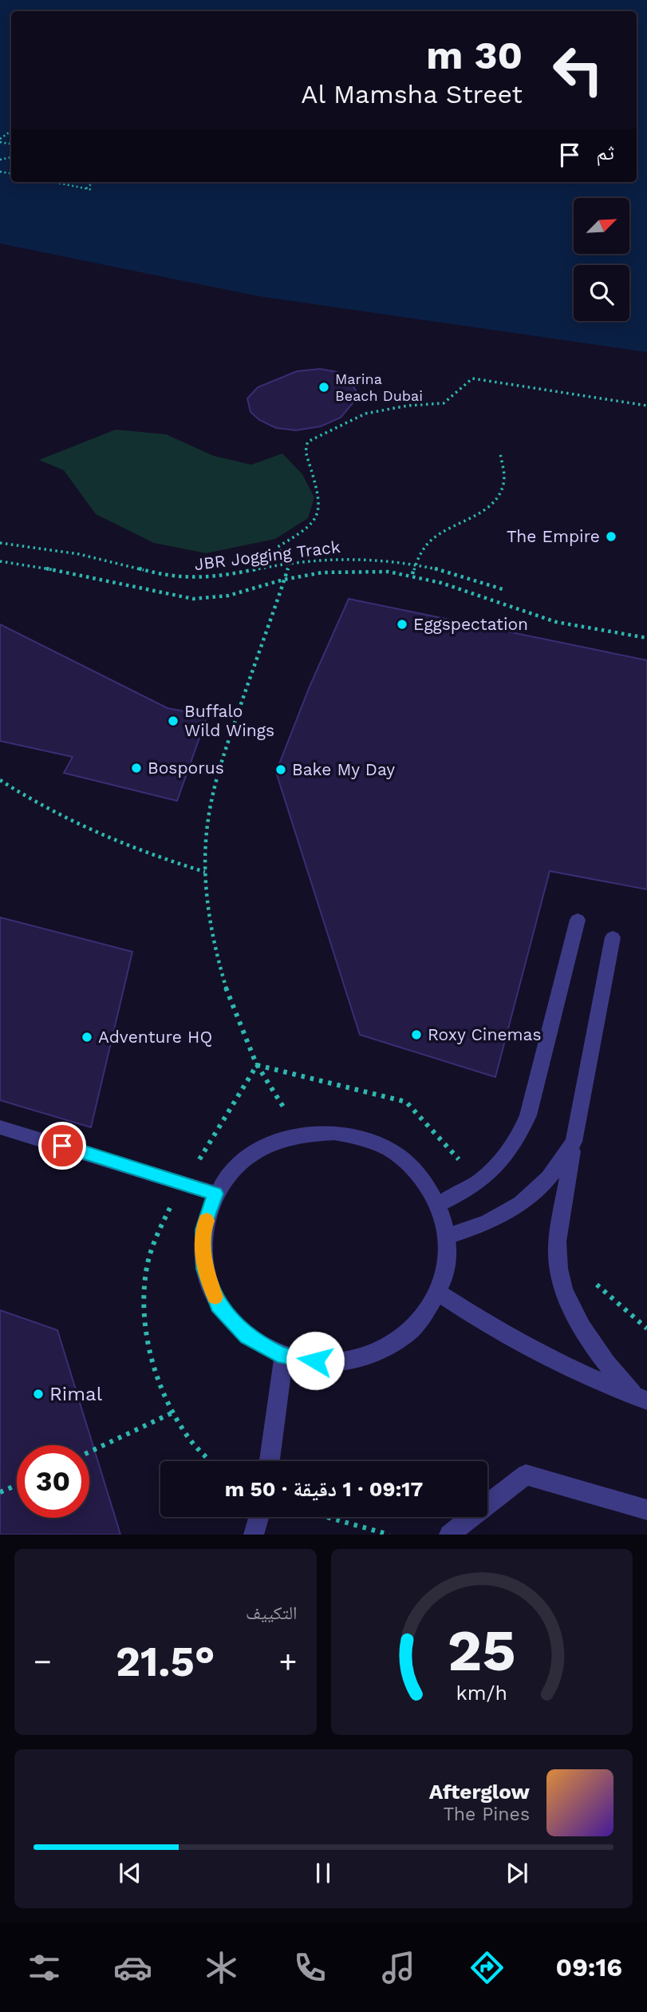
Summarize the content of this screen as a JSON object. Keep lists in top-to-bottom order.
{
  "streets": {
    "path": ["JBR Jogging Track"]
  },
  "places": [
    "Marina Beach Dubai",
    "The Empire",
    "Eggspectation",
    "Buffalo Wild Wings",
    "Bosporus",
    "Bake My Day",
    "Roxy Cinemas",
    "Adventure HQ",
    "Rimal"
  ],
  "north": "top right",
  "page": {
    "turn": ["30 m", "Al Mamsha Street"],
    "then": "ثم",
    "limit": "30",
    "trip": "09:17 · 1 دقيقة · 50 m",
    "tile": "التكييف",
    "heat": ["−", "21.5°", "+"],
    "song": ["Afterglow", "The Pines"],
    "tabs": "09:16",
    "gauge": ["25", "km/h"]
  }
}
